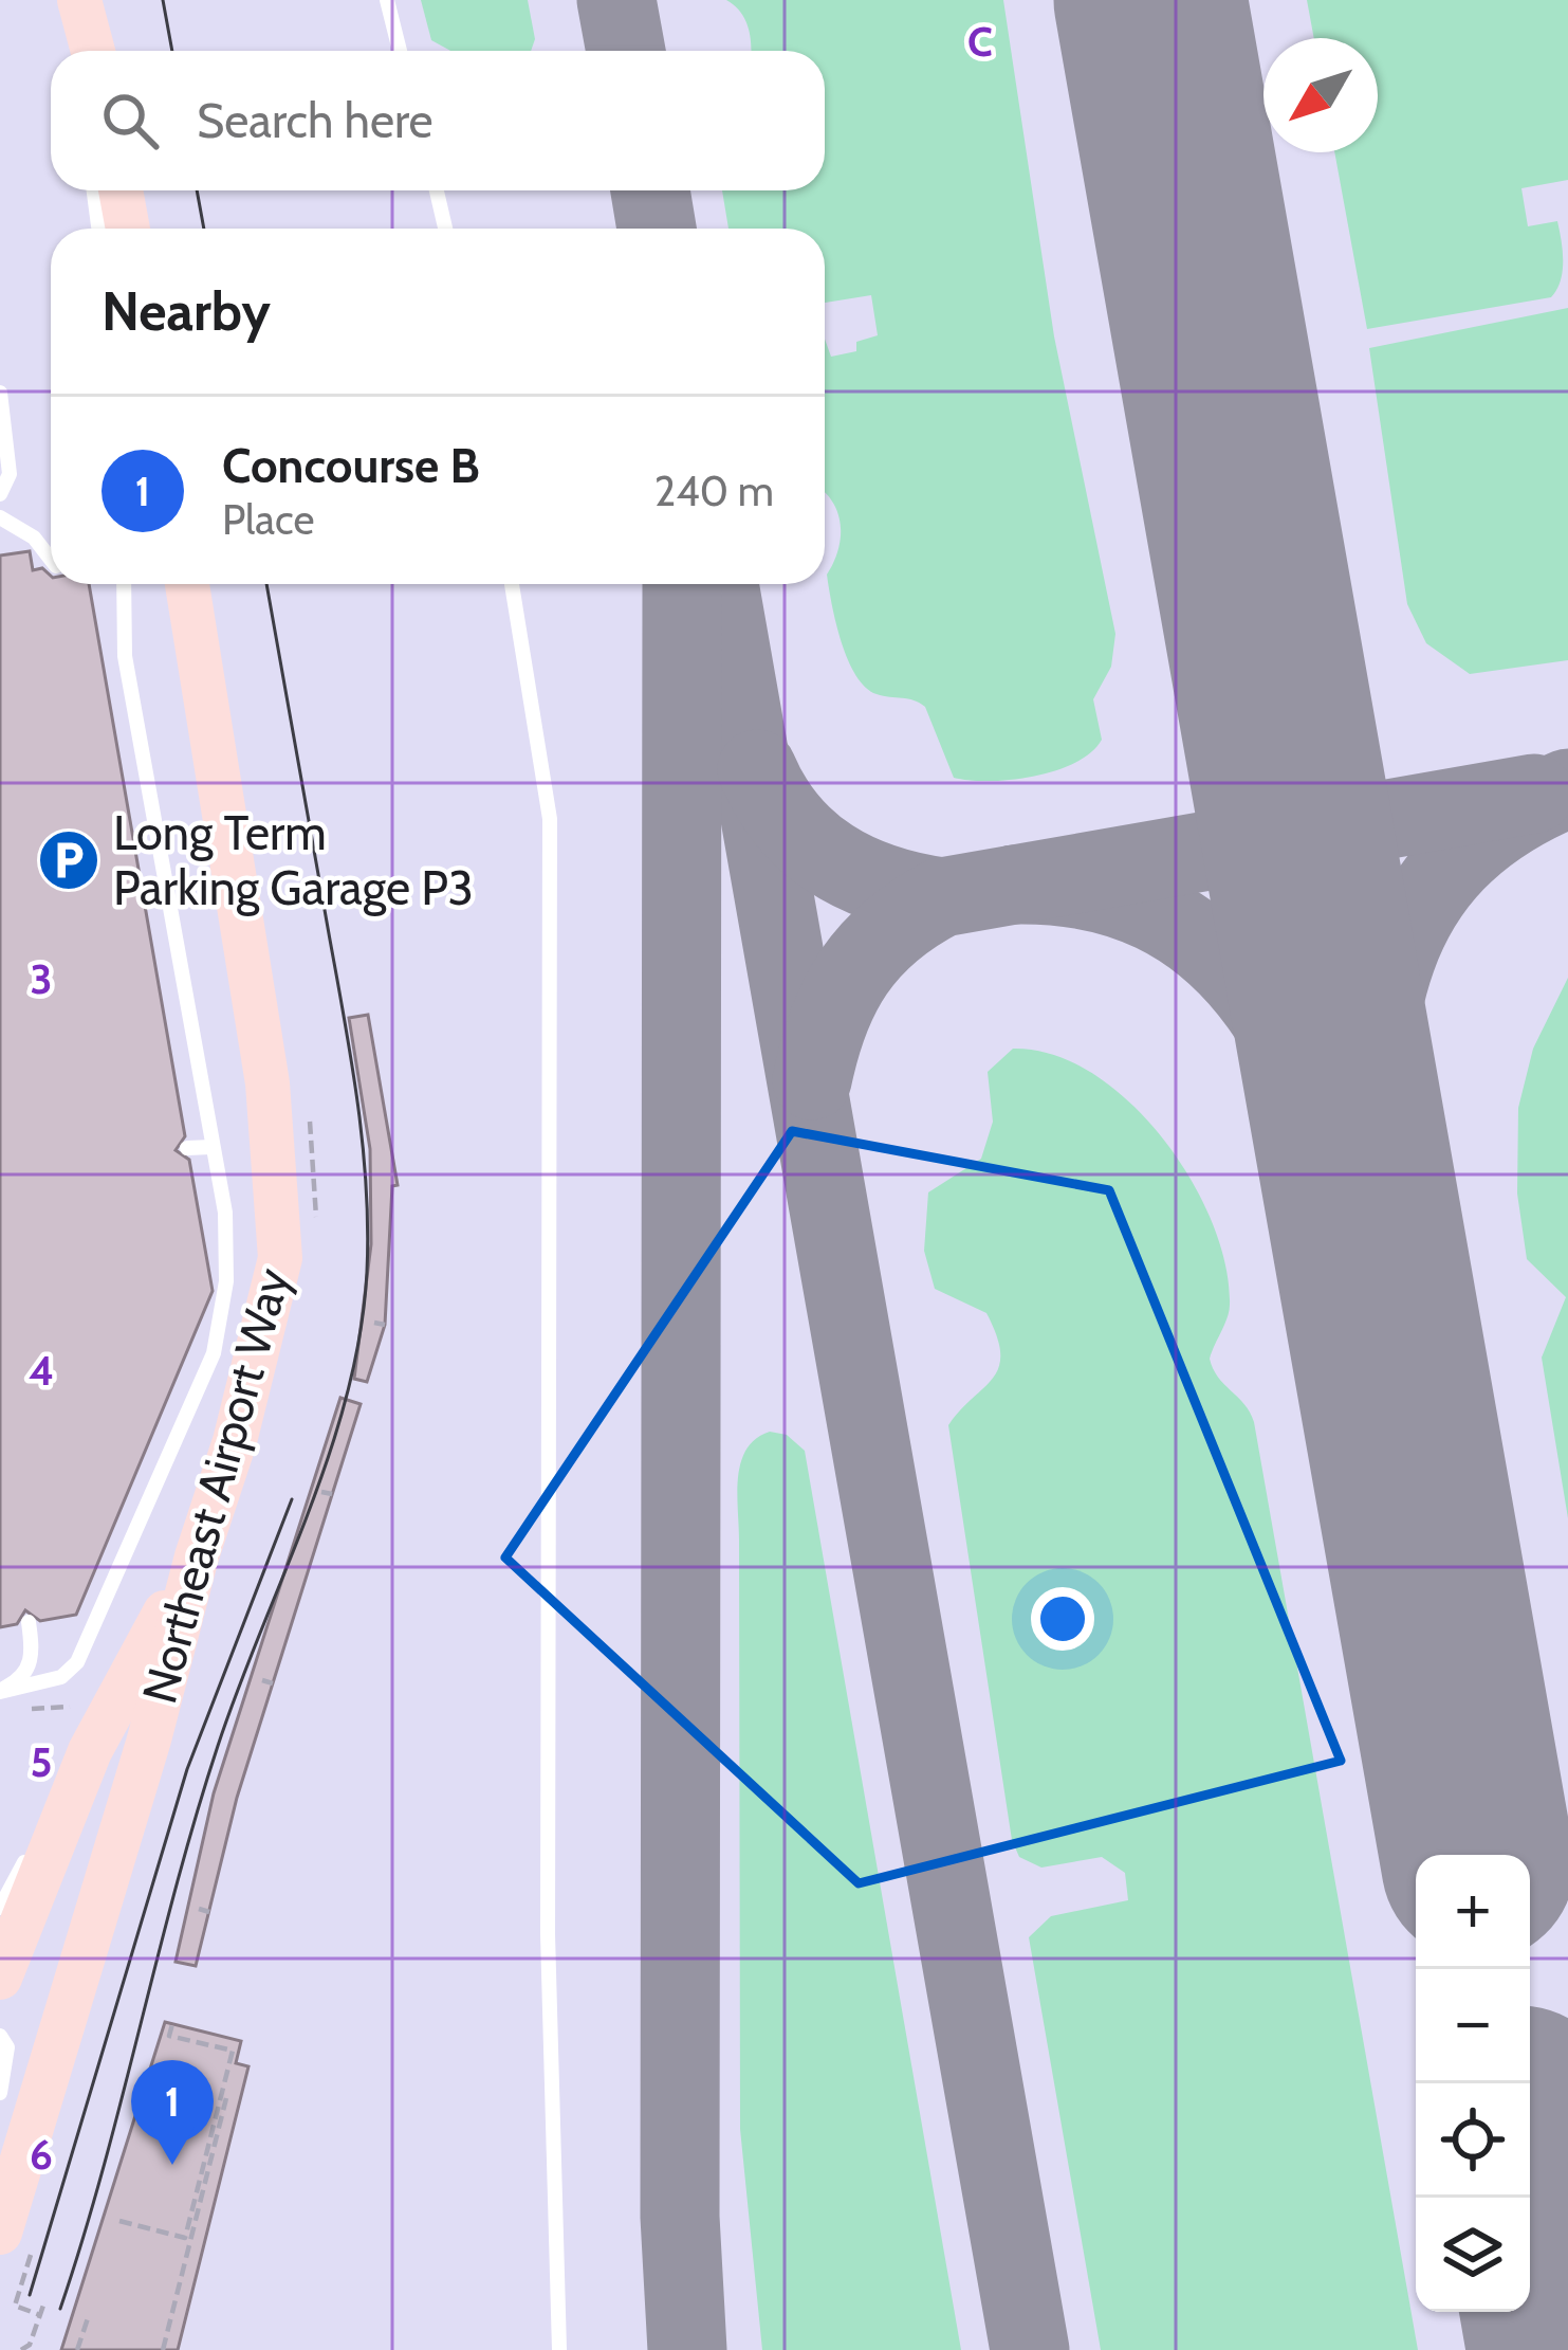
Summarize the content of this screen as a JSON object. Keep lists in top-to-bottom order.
{
  "streets": {
    "main road": ["Northeast Airport Way"]
  },
  "places": {
    "parking": ["Long Term Parking Garage P3"]
  },
  "north": "bottom left",
  "page": {
    "search": "Search here",
    "heading": "Nearby",
    "list": [
      {
        "mark": "1",
        "name": "Concourse B",
        "note": "Place",
        "value": "240 m"
      }
    ],
    "map_buttons": ["+", "−"],
    "pins": "1"
  },
  "grid": {
    "columns": ["C"],
    "rows": [
      "3",
      "4",
      "5",
      "6"
    ]
  }
}
